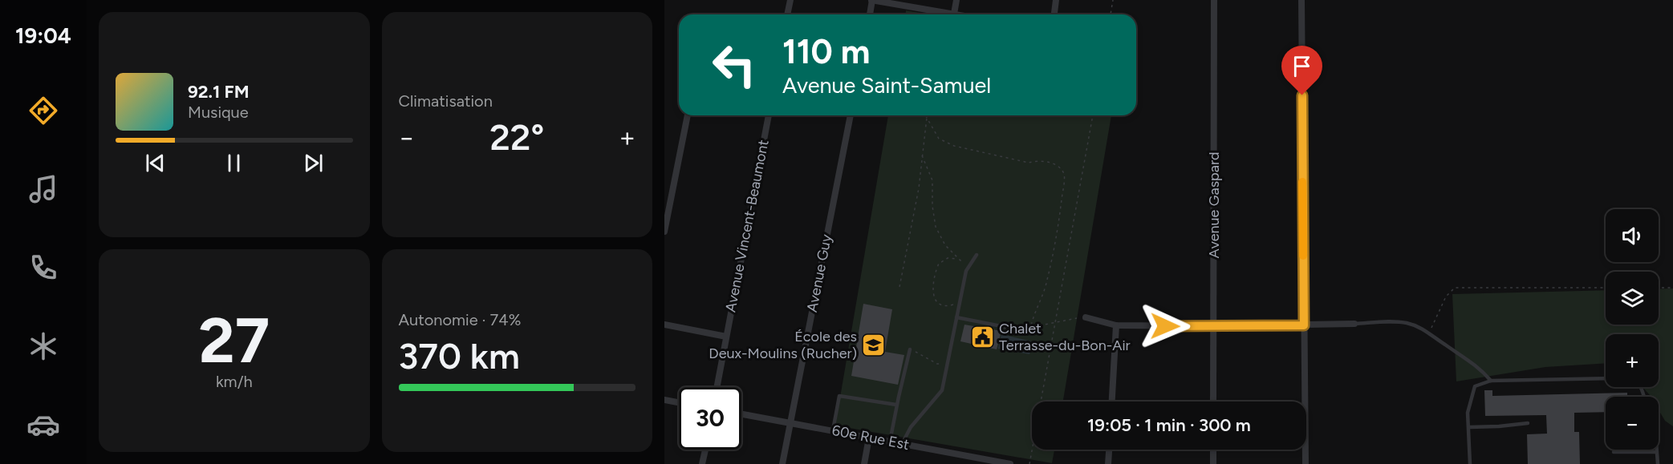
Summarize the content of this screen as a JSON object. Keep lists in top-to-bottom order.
{
  "streets": {
    "street": [
      "Avenue Gaspard",
      "Avenue Vincent-Beaumont",
      "Avenue Guy",
      "60e Rue Est"
    ]
  },
  "crossings": [
    ["Avenue Guy", "60e Rue Est"]
  ],
  "places": {
    "public building": ["Chalet Terrasse-du-Bon-Air"],
    "school or university": ["École des Deux-Moulins (Rucher)"]
  },
  "page": {
    "tabs": "19:04",
    "tile": [
      "Climatisation",
      ["27", "km/h"],
      ["Autonomie · 74%", "370 km"]
    ],
    "turn": ["110 m", "Avenue Saint-Samuel"],
    "song": ["92.1 FM", "Musique"],
    "heat": ["−", "22°", "+"],
    "map_buttons": ["+", "−"],
    "limit": "30",
    "trip": "19:05 · 1 min · 300 m"
  }
}
